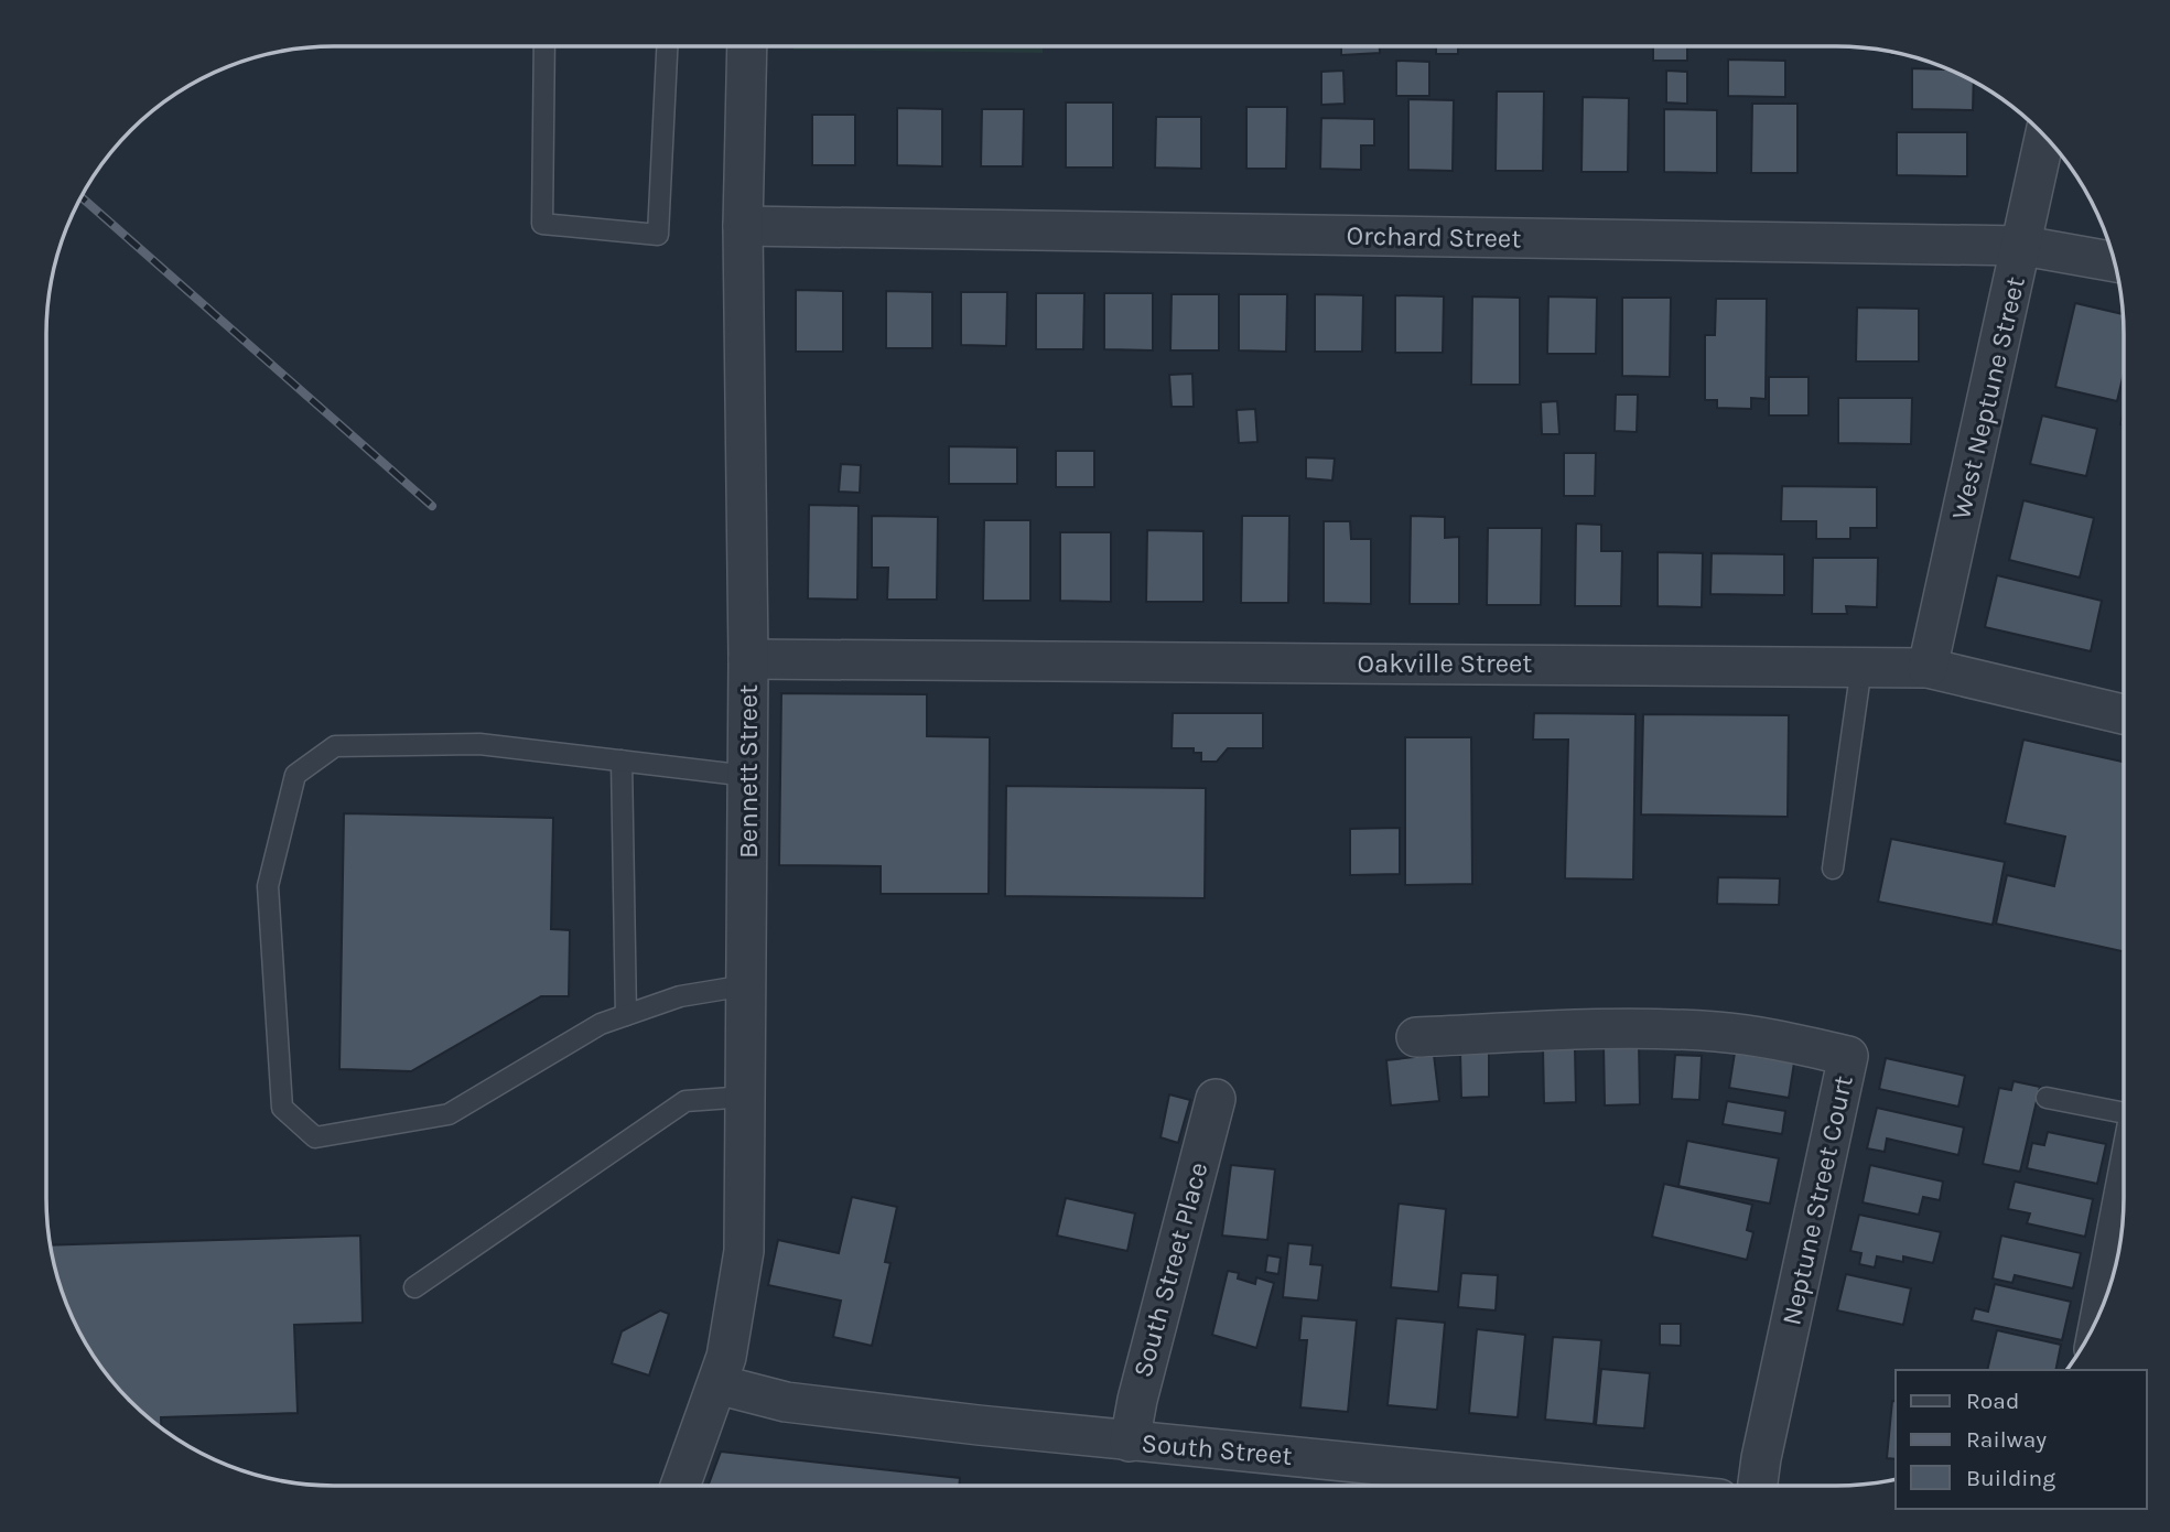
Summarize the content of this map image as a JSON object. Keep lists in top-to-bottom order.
{
  "streets": {
    "street": [
      "Orchard Street",
      "West Neptune Street",
      "Oakville Street",
      "Bennett Street",
      "Neptune Street Court",
      "South Street Place",
      "South Street"
    ]
  },
  "crossings": [
    ["Orchard Street", "West Neptune Street"],
    ["Orchard Street", "Bennett Street"],
    ["West Neptune Street", "Oakville Street"],
    ["Oakville Street", "Bennett Street"],
    ["Bennett Street", "South Street"],
    ["South Street Place", "South Street"]
  ],
  "legend": ["Road", "Railway", "Building"]
}
